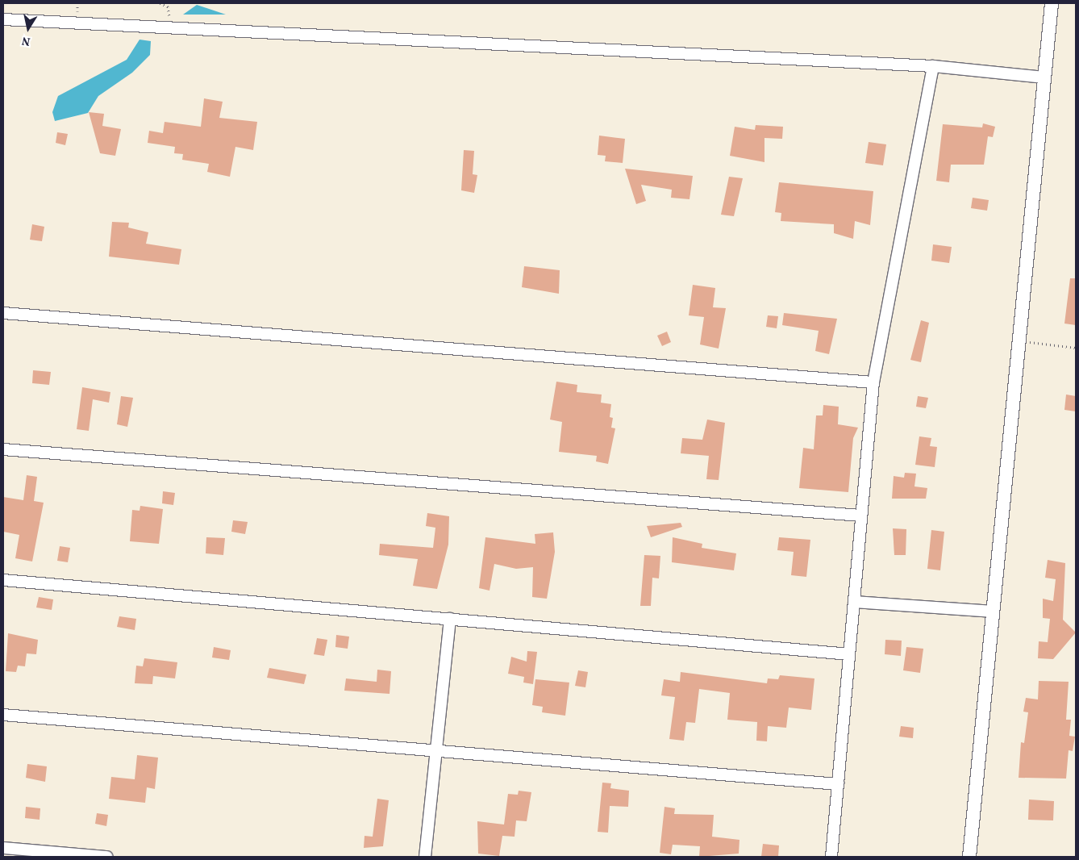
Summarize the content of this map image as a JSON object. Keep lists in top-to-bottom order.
{
  "north": "bottom"
}
